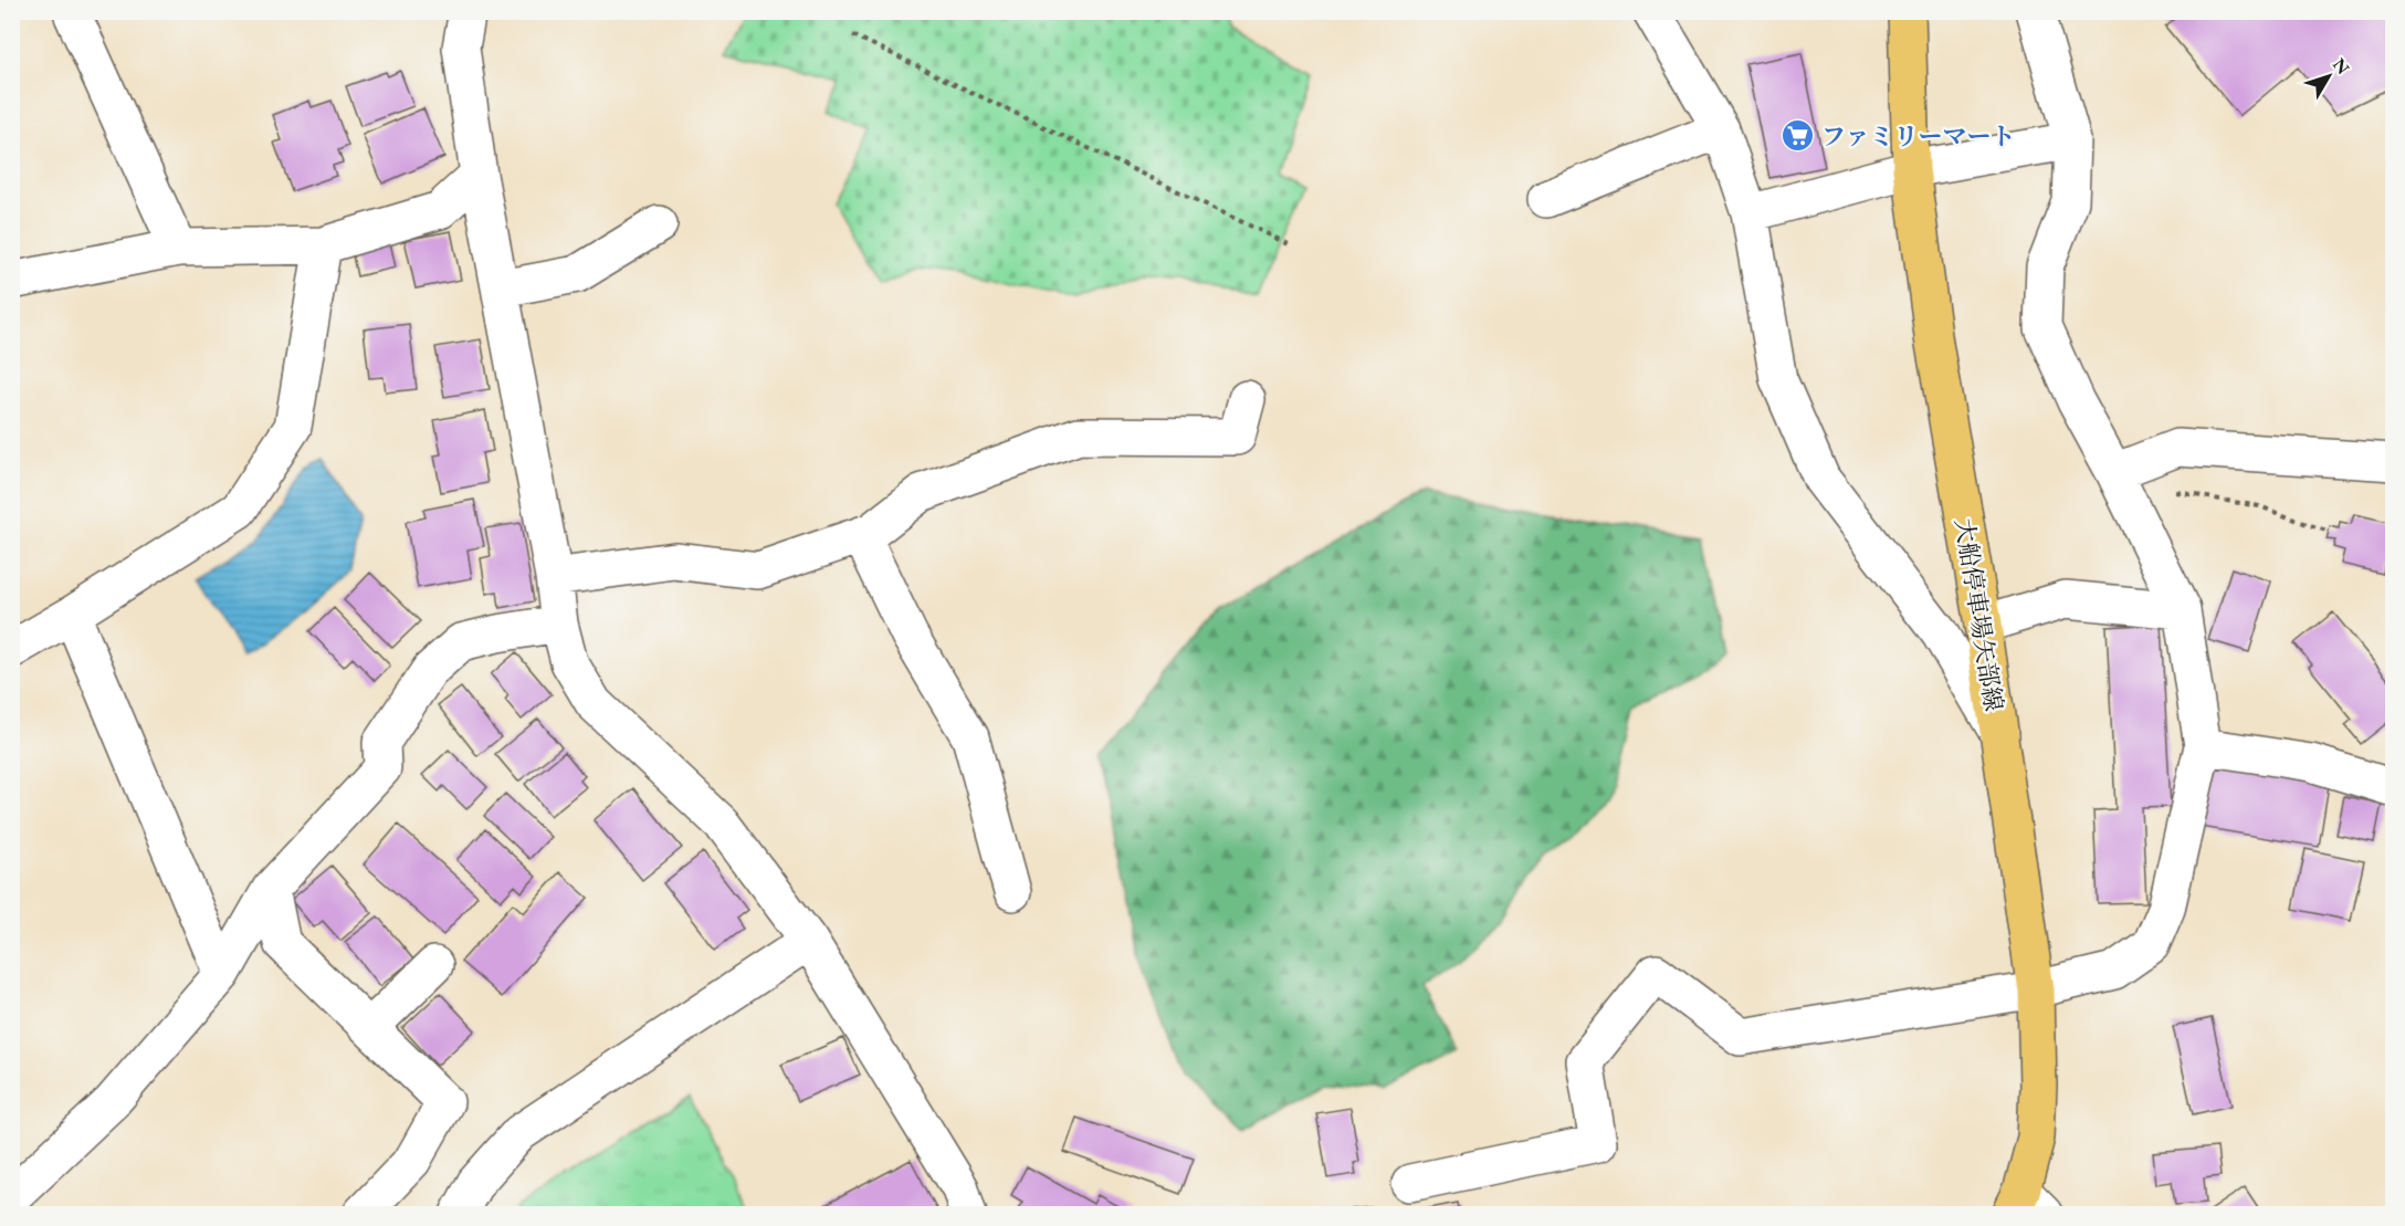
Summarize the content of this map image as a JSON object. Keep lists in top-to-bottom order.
{
  "streets": {
    "main road": ["大船停車場矢部線"]
  },
  "places": {
    "supermarket": ["ファミリーマート"]
  },
  "north": "top right"
}
